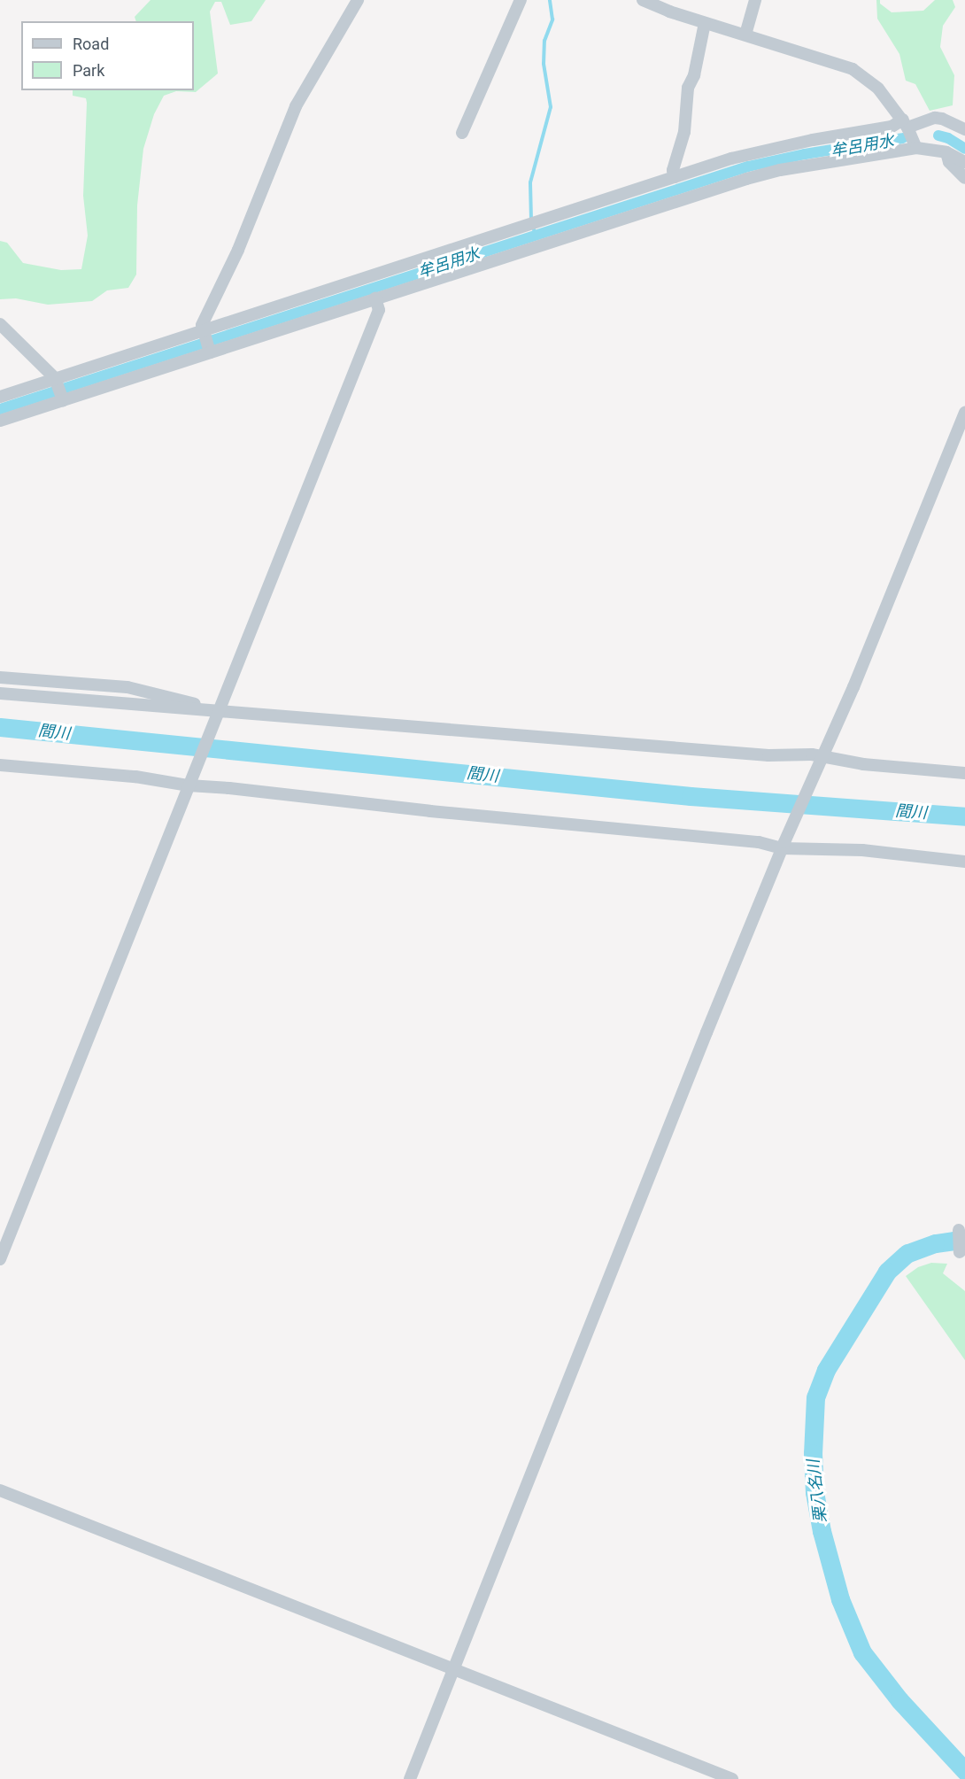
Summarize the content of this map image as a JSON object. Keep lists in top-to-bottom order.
{
  "water": ["牟呂用水", "間川", "栗八名川"],
  "legend": ["Road", "Park"]
}
